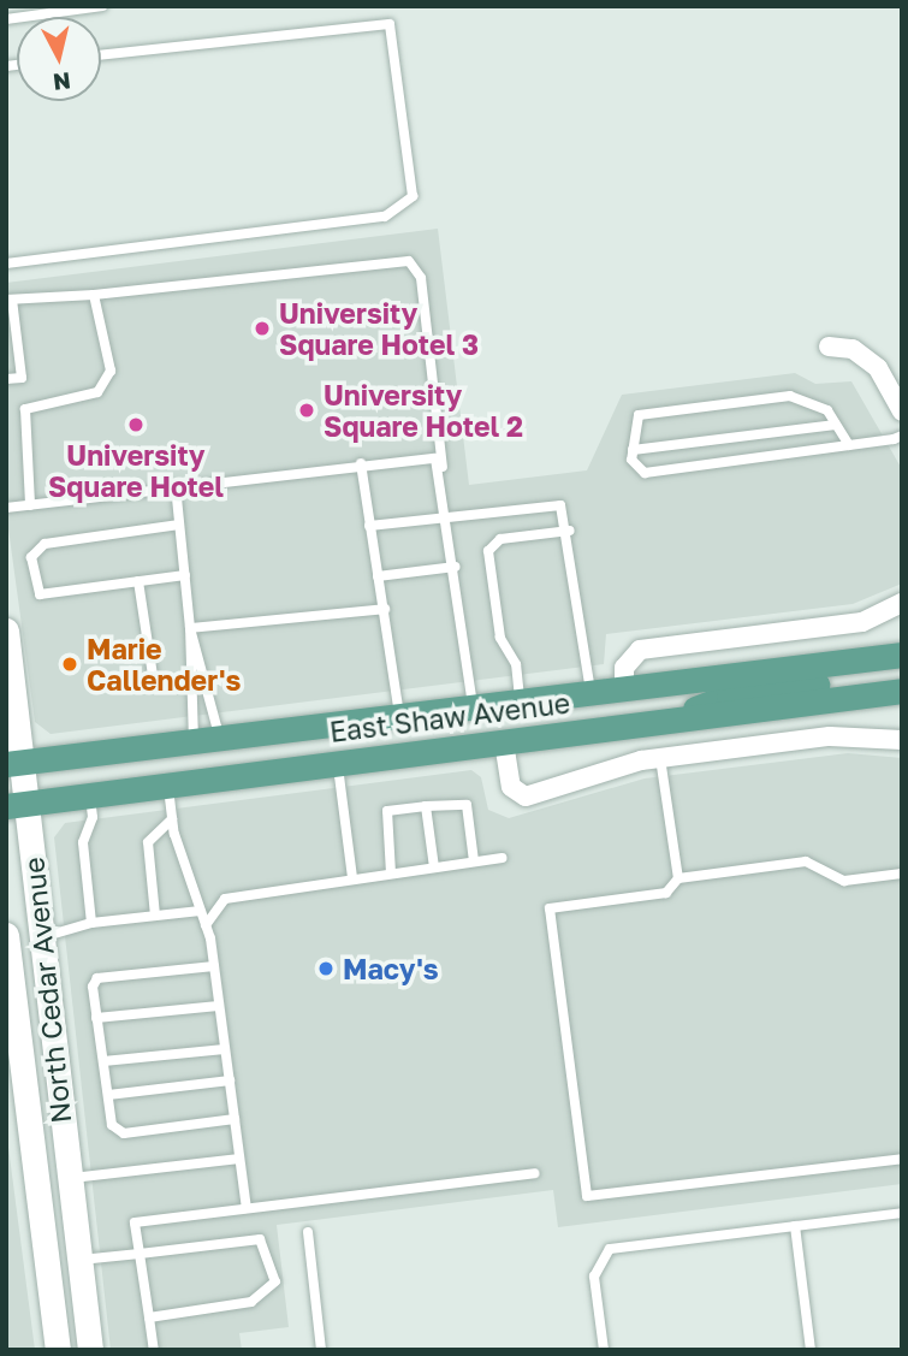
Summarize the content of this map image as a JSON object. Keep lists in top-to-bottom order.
{
  "streets": {
    "main road": ["East Shaw Avenue", "North Cedar Avenue"]
  },
  "crossings": [
    ["East Shaw Avenue", "North Cedar Avenue"]
  ],
  "places": [
    "University Square Hotel 3",
    "University Square Hotel 2",
    "University Square Hotel",
    "Marie Callender's",
    "Macy's"
  ],
  "north": "bottom"
}
